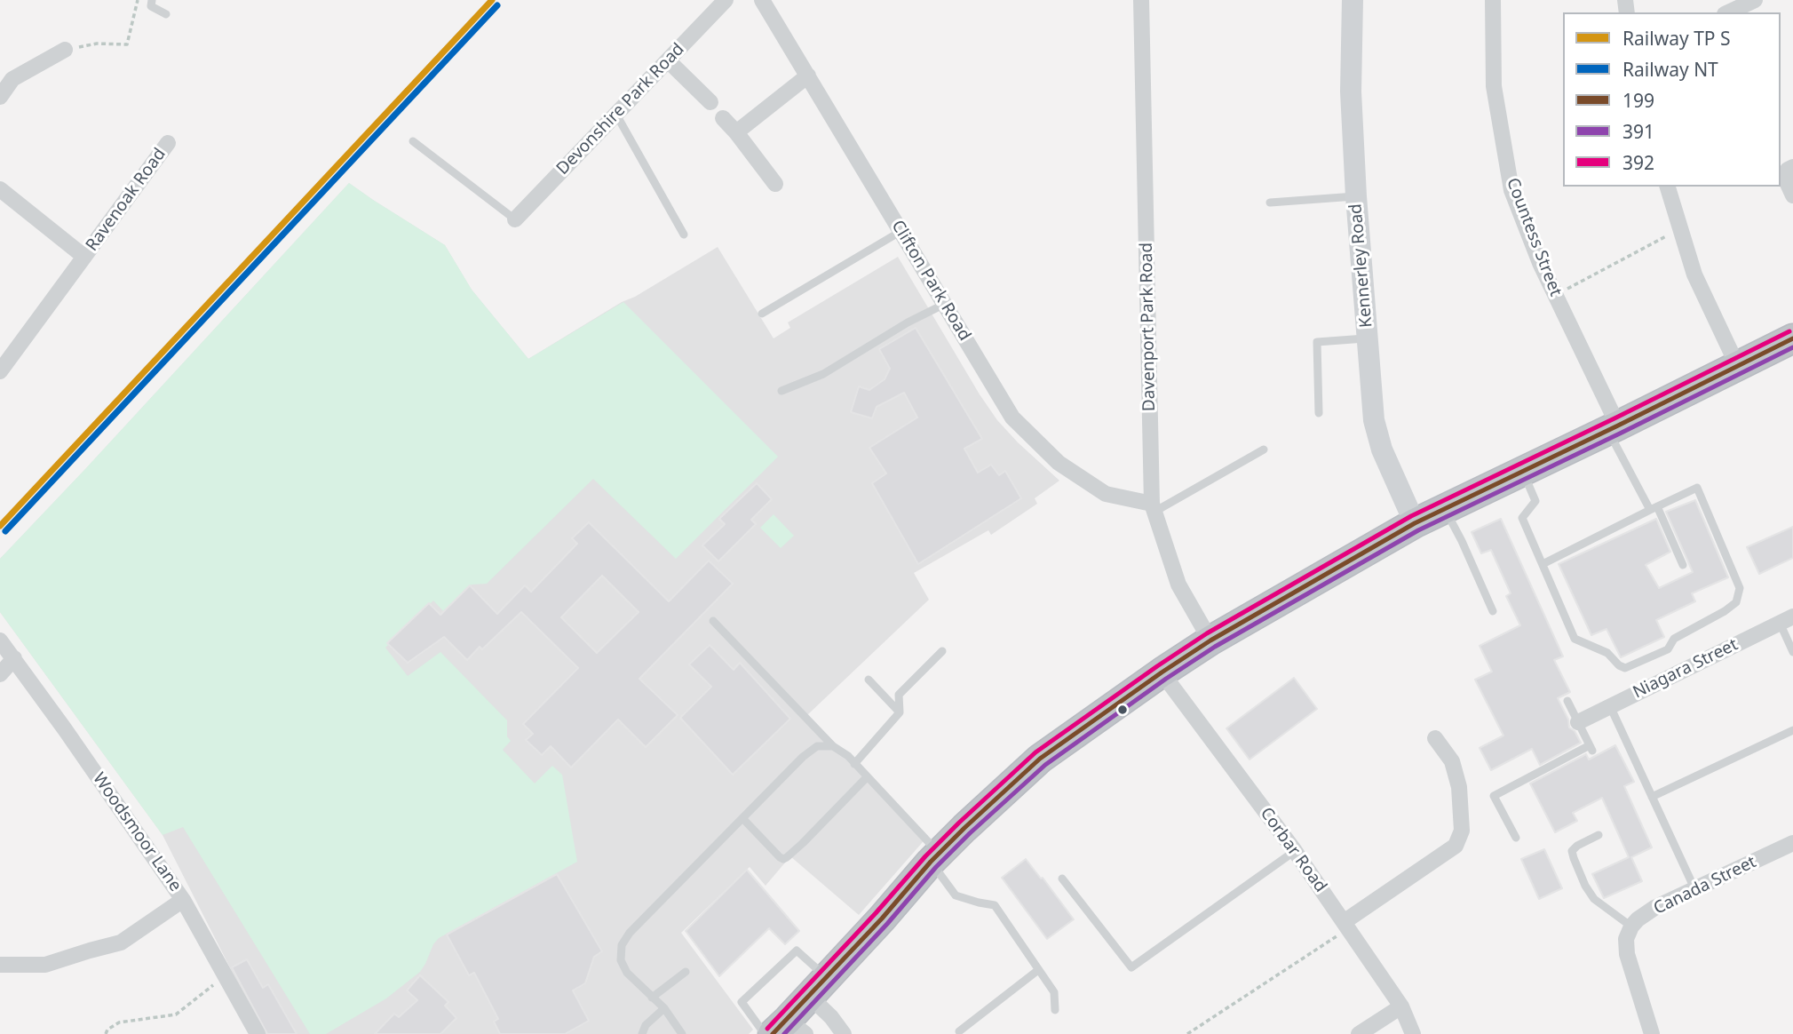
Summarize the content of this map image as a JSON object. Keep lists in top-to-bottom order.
{
  "streets": {
    "street": [
      "Devonshire Park Road",
      "Ravenoak Road",
      "Countess Street",
      "Kennerley Road",
      "Clifton Park Road",
      "Davenport Park Road",
      "Niagara Street",
      "Woodsmoor Lane",
      "Corbar Road",
      "Canada Street"
    ]
  },
  "crossings": [
    ["Clifton Park Road", "Davenport Park Road"]
  ],
  "lines": [
    "rail line NT",
    "transit line 392",
    "transit line 199",
    "transit line 391"
  ],
  "legend": [
    "Railway TP S",
    "Railway NT",
    "199",
    "391",
    "392"
  ]
}
